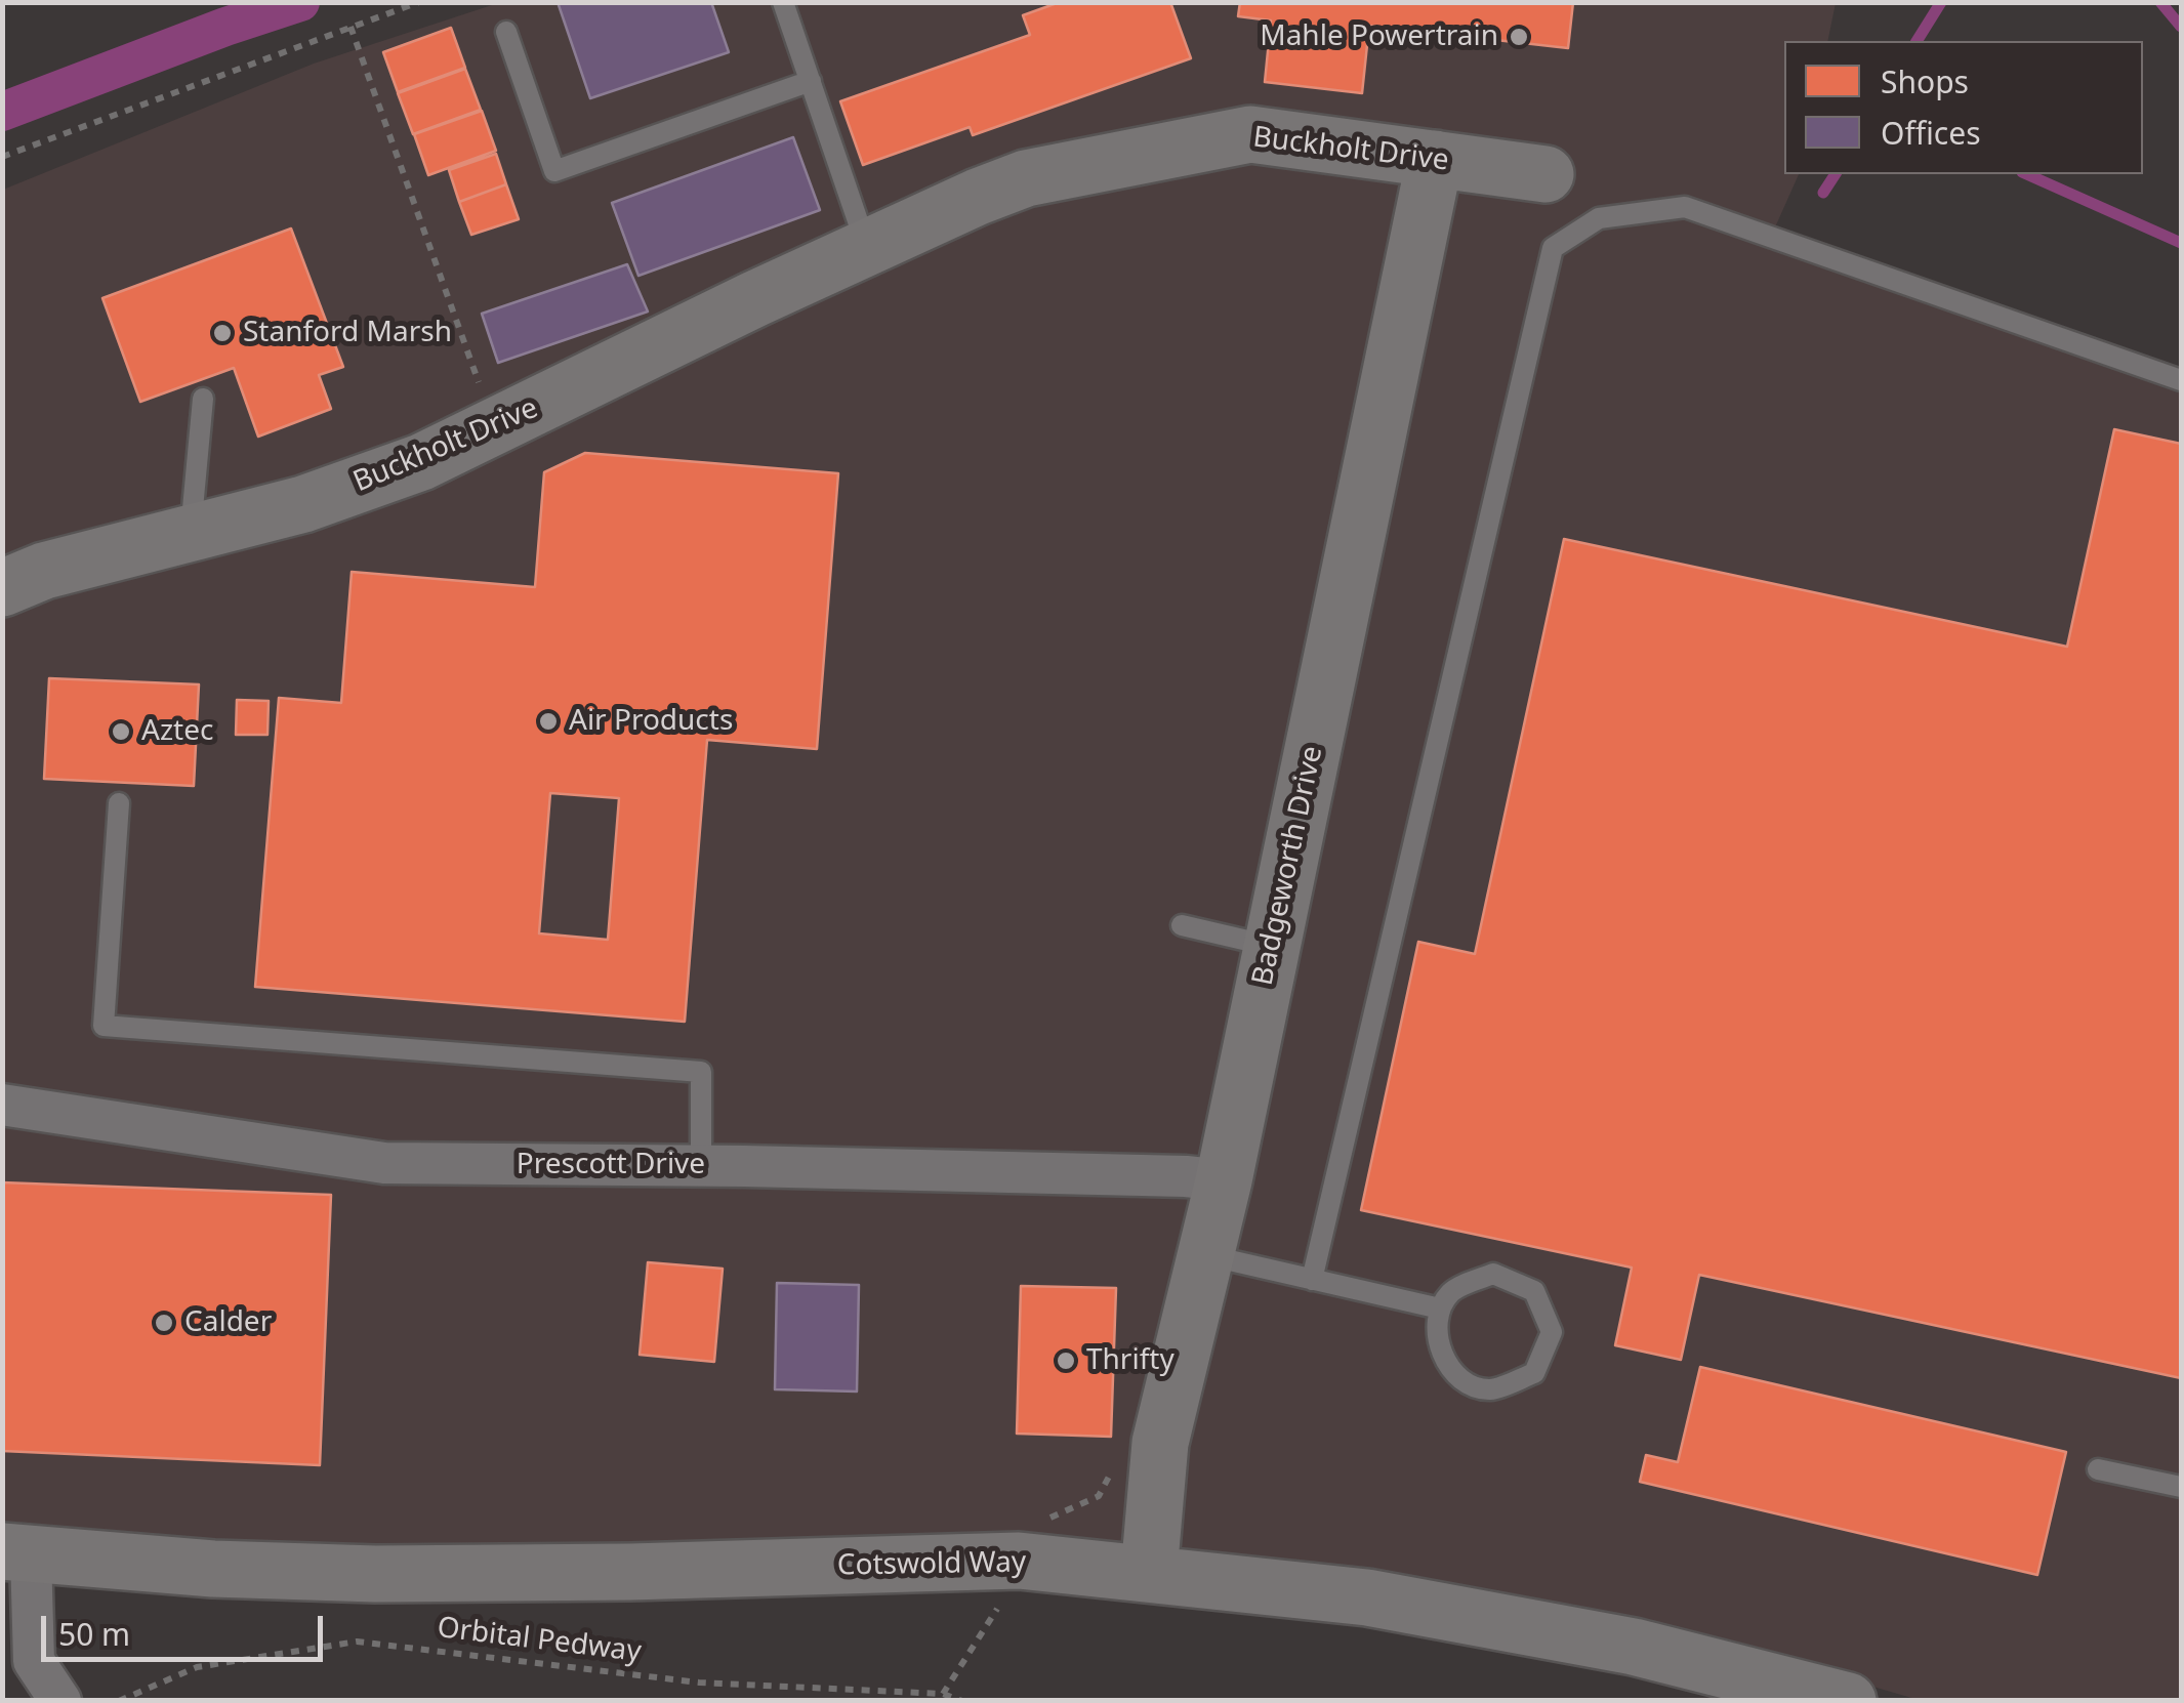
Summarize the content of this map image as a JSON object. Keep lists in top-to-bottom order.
{
  "streets": {
    "street": [
      "Buckholt Drive",
      "Badgeworth Drive",
      "Prescott Drive",
      "Cotswold Way"
    ],
    "path": ["Orbital Pedway"]
  },
  "crossings": [
    ["Buckholt Drive", "Badgeworth Drive"],
    ["Badgeworth Drive", "Prescott Drive"],
    ["Badgeworth Drive", "Cotswold Way"]
  ],
  "places": [
    "Mahle Powertrain",
    "Stanford Marsh",
    "Air Products",
    "Aztec",
    "Calder",
    "Thrifty"
  ],
  "legend": ["Shops", "Offices"],
  "scale_bar": "50 m"
}
